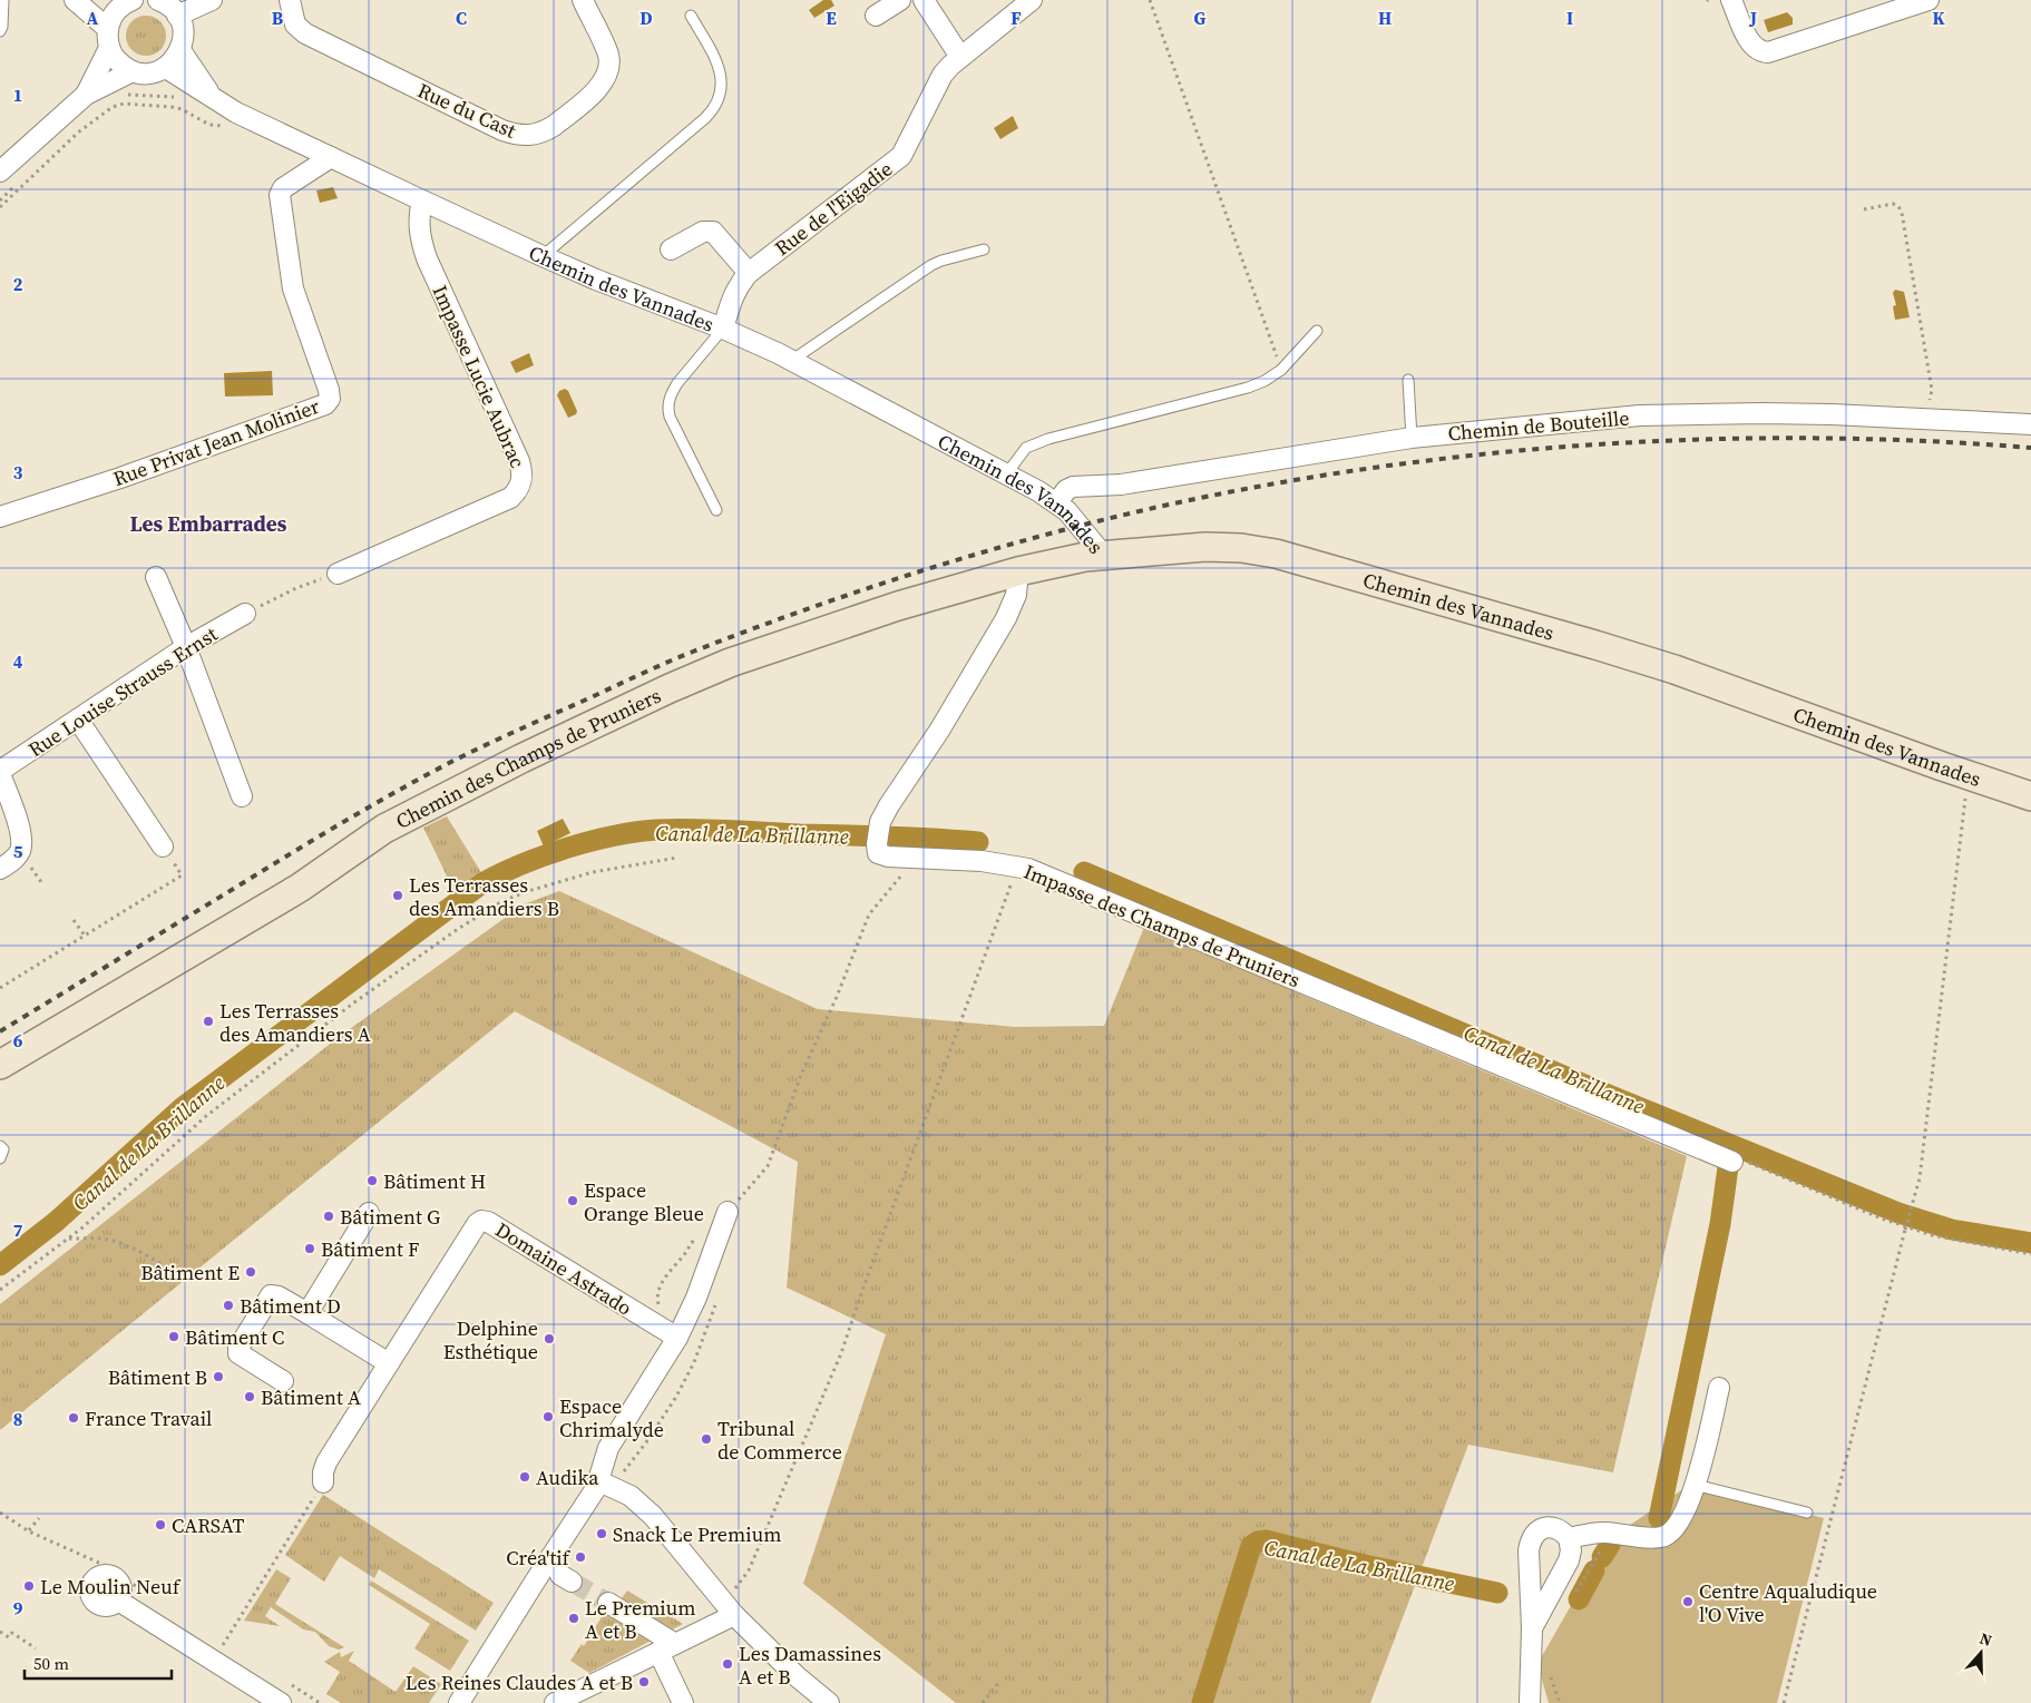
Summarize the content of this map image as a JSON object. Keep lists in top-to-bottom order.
{
  "streets": {
    "street": [
      "Rue du Cast",
      "Rue de l'Eigadie",
      "Chemin des Vannades",
      "Impasse Lucie Aubrac",
      "Chemin de Bouteille",
      "Rue Privat Jean Molinier",
      "Rue Louise Strauss Ernst",
      "Chemin des Champs de Pruniers",
      "Impasse des Champs de Pruniers",
      "Domaine Astrado"
    ]
  },
  "crossings": [
    ["Rue de l'Eigadie", "Chemin des Vannades"],
    ["Chemin des Vannades", "Impasse Lucie Aubrac"],
    ["Chemin des Vannades", "Chemin de Bouteille"],
    ["Chemin des Vannades", "Rue Privat Jean Molinier"],
    ["Chemin des Vannades", "Chemin des Champs de Pruniers"],
    ["Chemin des Champs de Pruniers", "Impasse des Champs de Pruniers"]
  ],
  "districts": ["Les Embarrades"],
  "water": ["Canal de La Brillanne"],
  "places": [
    "Les Terrasses des Amandiers B",
    "Les Terrasses des Amandiers A",
    "Bâtiment H",
    "Espace Orange Bleue",
    "Bâtiment G",
    "Bâtiment F",
    "Bâtiment E",
    "Bâtiment D",
    "Bâtiment C",
    "Delphine Esthétique",
    "Bâtiment B",
    "Bâtiment A",
    "Espace Chrimalyde",
    "France Travail",
    "Tribunal de Commerce",
    "Audika",
    "CARSAT",
    "Snack Le Premium",
    "Créa'tif",
    "Le Moulin Neuf",
    "Centre Aqualudique l'O Vive",
    "Le Premium A et B",
    "Les Damassines A et B",
    "Les Reines Claudes A et B"
  ],
  "scale_bar": "50 m",
  "north": "top",
  "grid": {
    "columns": [
      "A",
      "B",
      "C",
      "D",
      "E",
      "F",
      "G",
      "H",
      "I",
      "J",
      "K"
    ],
    "rows": [
      "1",
      "2",
      "3",
      "4",
      "5",
      "6",
      "7",
      "8",
      "9"
    ]
  }
}
